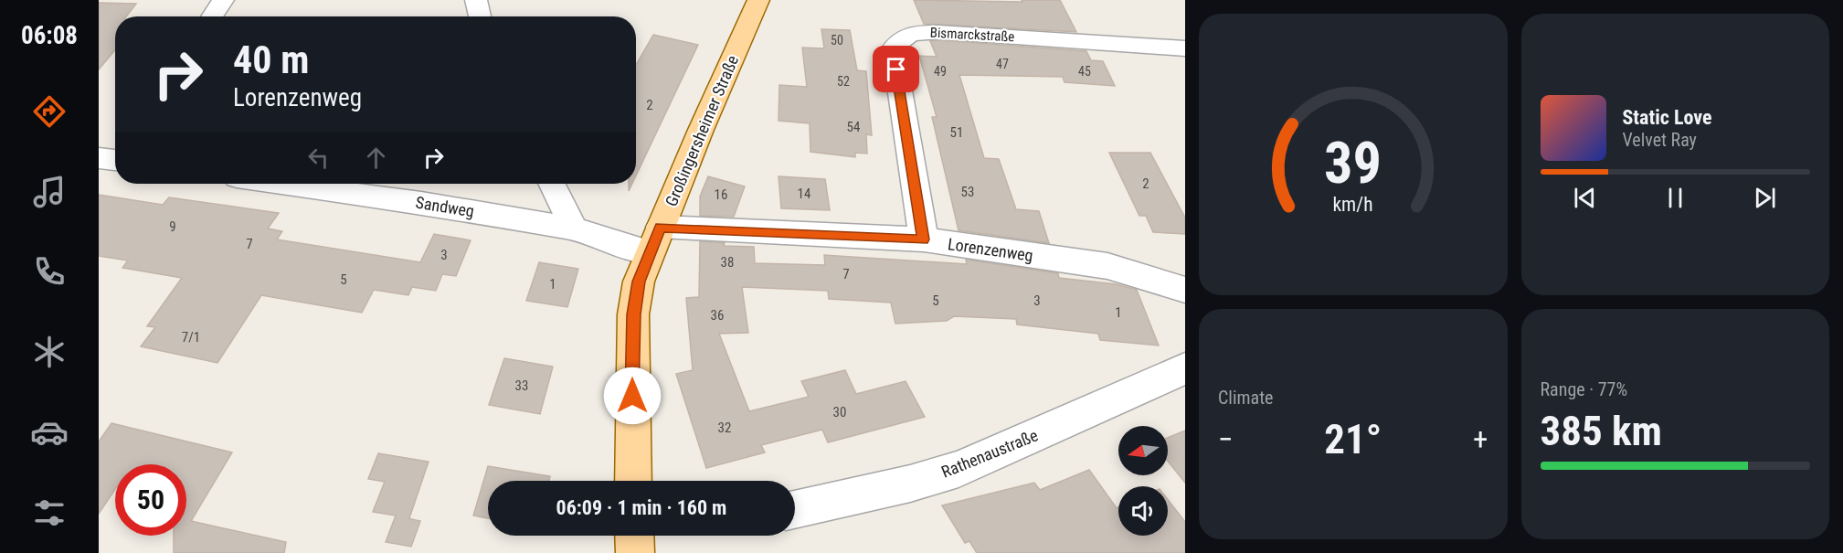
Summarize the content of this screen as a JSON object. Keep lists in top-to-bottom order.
{
  "streets": {
    "main road": ["Großingersheimer Straße"],
    "street": [
      "Bismarckstraße",
      "Sandweg",
      "Lorenzenweg",
      "Rathenaustraße"
    ]
  },
  "crossings": [
    ["Bismarckstraße", "Lorenzenweg"],
    ["Großingersheimer Straße", "Sandweg"],
    ["Großingersheimer Straße", "Lorenzenweg"],
    ["Sandweg", "Lorenzenweg"]
  ],
  "house_numbers": [
    "50",
    "47",
    "49",
    "45",
    "52",
    "2",
    "54",
    "51",
    "2",
    "53",
    "14",
    "16",
    "9",
    "7",
    "3",
    "38",
    "7",
    "5",
    "1",
    "5",
    "3",
    "1",
    "36",
    "7/1",
    "33",
    "30",
    "32"
  ],
  "north": "left",
  "page": {
    "tabs": "06:08",
    "turn": ["40 m", "Lorenzenweg"],
    "song": ["Static Love", "Velvet Ray"],
    "tile": [
      "Climate",
      ["Range · 77%", "385 km"]
    ],
    "heat": ["−", "21°", "+"],
    "limit": "50",
    "trip": "06:09 · 1 min · 160 m",
    "gauge": ["39", "km/h"]
  }
}
